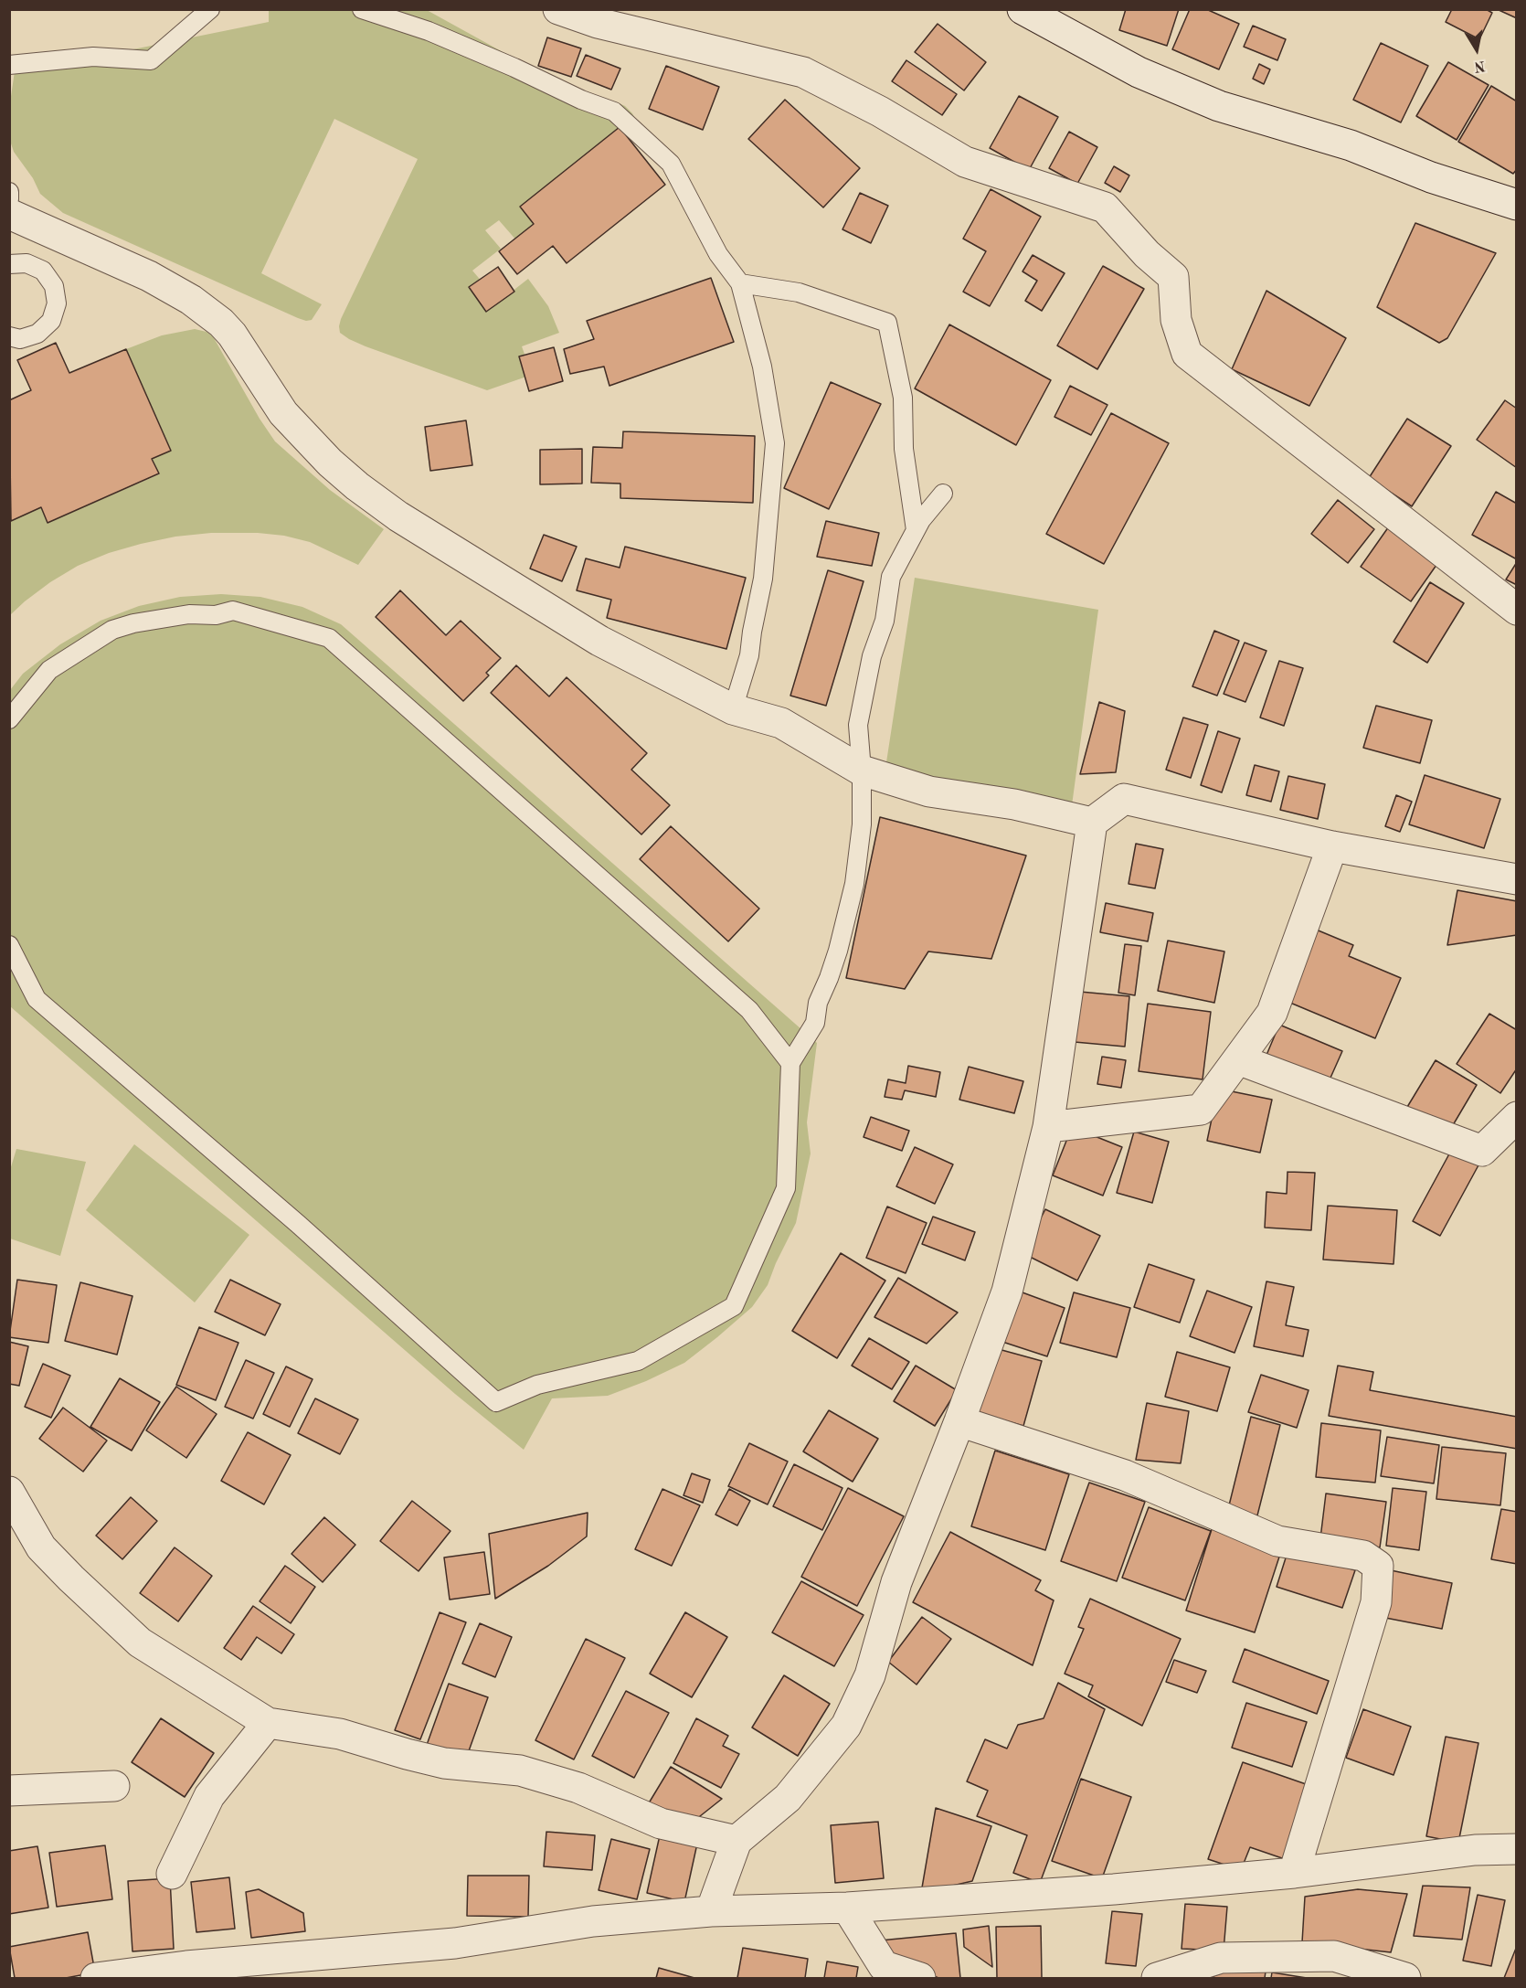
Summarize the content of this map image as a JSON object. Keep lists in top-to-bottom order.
{
  "north": "bottom"
}
